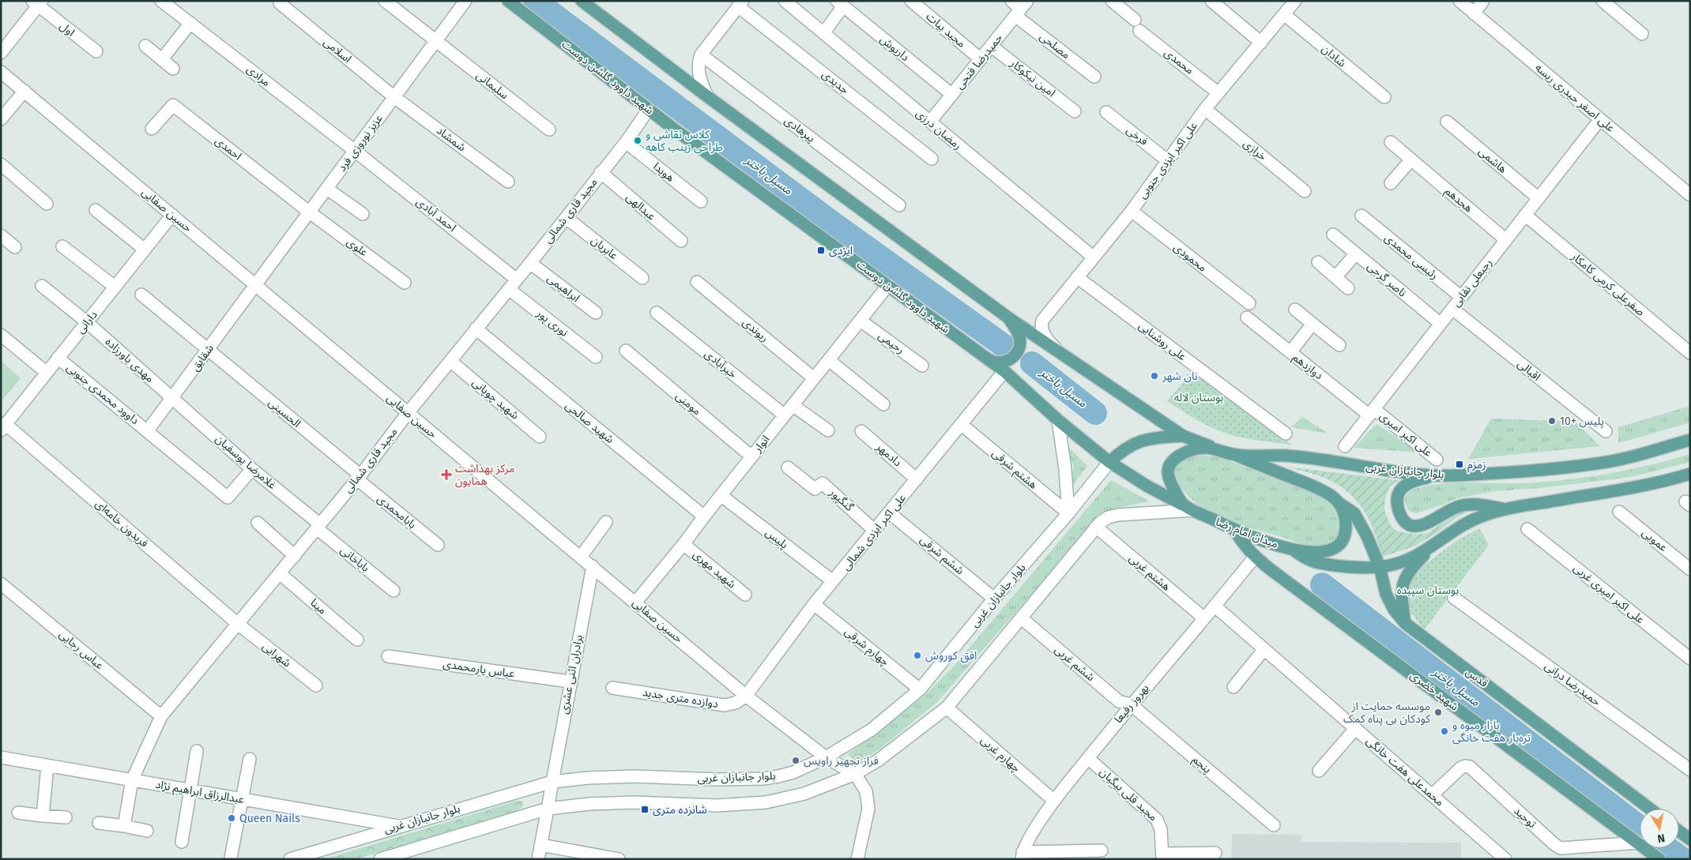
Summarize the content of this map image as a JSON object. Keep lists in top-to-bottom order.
{
  "streets": {
    "main road": [
      "شهید داوود گلشن دوست",
      "بلوار جانبازان غربی",
      "میدان امام رضا",
      "قدس",
      "شهید خضری"
    ],
    "street": [
      "اول",
      "مجید بیات",
      "مصلحی",
      "داریوش",
      "اسلامی",
      "شادان",
      "حمیدرضا فتحی",
      "محمدی",
      "مرادی",
      "امین نیکوکار",
      "جدیدی",
      "سلیمانی",
      "علی اصغر حیدری ریسه",
      "پیرهادی",
      "رمضان درزی",
      "فرخی",
      "شمشاد",
      "عزیز نوروزی فرد",
      "احمدی",
      "خرازی",
      "علی اکبر ایزدی جنوبی",
      "هاشمی",
      "هویدا",
      "هجدهم",
      "عبدالهی",
      "حسین صفایی",
      "مجید قاری شمالی",
      "احمد آبادی",
      "علوی",
      "عابریان",
      "رئیسی محمدی",
      "محمودی",
      "ناصر گرجی",
      "رجبعلی نقابی",
      "صفرعلی کرمی کامکار",
      "ابراهیمی",
      "دارانی",
      "نوری پور",
      "ریوندی",
      "علی روشنایی",
      "رحیمی",
      "شقایق",
      "مهدی یاورزاده",
      "خیرآبادی",
      "دوازدهم",
      "اقبالی",
      "داوود محمدی جنوبی",
      "شهید چوپانی",
      "مومنی",
      "الحسینی",
      "شهید صالحی",
      "علی اکبر امیری",
      "انوار",
      "دادمهر",
      "غلامرضا یوسفیان",
      "هشتم شرقی",
      "گنگپور",
      "بابامحمدی",
      "فریدون خامه‌ای",
      "علی اکبر ایزدی شمالی",
      "پلیس",
      "عمویی",
      "ششم شرقی",
      "باباخانی",
      "شهید مهری",
      "هشتم غربی",
      "علی اکبر امیری غربی",
      "مینا",
      "چهارم شرقی",
      "عباس رجایی",
      "شهرایی",
      "ششم غربی",
      "عباس یارمحمدی",
      "برادران اثنی عشری",
      "حمیدرضا درانی",
      "دوازده متری جدید",
      "بهروز رفیعا",
      "چهارم غربی",
      "پنجم",
      "محمدعلی هفت خانگی",
      "عبدالرزاق ابراهیم نژاد",
      "مجید قلی بیگیان",
      "توحید"
    ]
  },
  "crossings": [
    ["مجید بیات", "حمیدرضا فتحی"],
    ["مصلحی", "حمیدرضا فتحی"],
    ["داریوش", "حمیدرضا فتحی"],
    ["اسلامی", "شمشاد"],
    ["اسلامی", "عزیز نوروزی فرد"],
    ["شادان", "علی اکبر ایزدی جنوبی"],
    ["حمیدرضا فتحی", "امین نیکوکار"],
    ["حمیدرضا فتحی", "رمضان درزی"],
    ["محمدی", "علی اکبر ایزدی جنوبی"],
    ["مرادی", "عزیز نوروزی فرد"],
    ["مرادی", "احمد آبادی"],
    ["شهید داوود گلشن دوست", "مجید قاری شمالی"],
    ["شهید داوود گلشن دوست", "انوار"],
    ["شهید داوود گلشن دوست", "بلوار جانبازان غربی"],
    ["شهید داوود گلشن دوست", "علی اکبر ایزدی شمالی"],
    ["شهید داوود گلشن دوست", "میدان امام رضا"],
    ["سلیمانی", "عزیز نوروزی فرد"],
    ["علی اصغر حیدری ریسه", "رجبعلی نقابی"],
    ["رمضان درزی", "علی اکبر ایزدی جنوبی"],
    ["فرخی", "علی اکبر ایزدی جنوبی"],
    ["شمشاد", "عزیز نوروزی فرد"],
    ["عزیز نوروزی فرد", "احمدی"],
    ["عزیز نوروزی فرد", "حسین صفایی"],
    ["عزیز نوروزی فرد", "احمد آبادی"],
    ["عزیز نوروزی فرد", "علوی"],
    ["عزیز نوروزی فرد", "شقایق"],
    ["احمدی", "علوی"],
    ["خرازی", "علی اکبر ایزدی جنوبی"],
    ["علی اکبر ایزدی جنوبی", "محمودی"],
    ["علی اکبر ایزدی جنوبی", "علی روشنایی"],
    ["هاشمی", "رجبعلی نقابی"],
    ["هویدا", "مجید قاری شمالی"],
    ["هجدهم", "رجبعلی نقابی"],
    ["عبدالهی", "مجید قاری شمالی"],
    ["حسین صفایی", "مجید قاری شمالی"],
    ["حسین صفایی", "دارانی"],
    ["حسین صفایی", "شقایق"],
    ["حسین صفایی", "انوار"],
    ["حسین صفایی", "بلوار جانبازان غربی"],
    ["حسین صفایی", "علی اکبر ایزدی شمالی"],
    ["حسین صفایی", "برادران اثنی عشری"],
    ["حسین صفایی", "دوازده متری جدید"],
    ["مجید قاری شمالی", "احمد آبادی"],
    ["مجید قاری شمالی", "عابریان"],
    ["مجید قاری شمالی", "ابراهیمی"],
    ["مجید قاری شمالی", "نوری پور"],
    ["مجید قاری شمالی", "شهید چوپانی"],
    ["مجید قاری شمالی", "الحسینی"],
    ["مجید قاری شمالی", "شهید صالحی"],
    ["مجید قاری شمالی", "غلامرضا یوسفیان"],
    ["مجید قاری شمالی", "بابامحمدی"],
    ["مجید قاری شمالی", "فریدون خامه‌ای"],
    ["مجید قاری شمالی", "باباخانی"],
    ["مجید قاری شمالی", "مینا"],
    ["مجید قاری شمالی", "عباس رجایی"],
    ["مجید قاری شمالی", "شهرایی"],
    ["مجید قاری شمالی", "عبدالرزاق ابراهیم نژاد"],
    ["رئیسی محمدی", "رجبعلی نقابی"],
    ["ناصر گرجی", "رجبعلی نقابی"],
    ["رجبعلی نقابی", "صفرعلی کرمی کامکار"],
    ["رجبعلی نقابی", "دوازدهم"],
    ["رجبعلی نقابی", "اقبالی"],
    ["رجبعلی نقابی", "علی اکبر امیری"],
    ["دارانی", "مهدی یاورزاده"],
    ["دارانی", "داوود محمدی جنوبی"],
    ["دارانی", "فریدون خامه‌ای"],
    ["ریوندی", "انوار"],
    ["رحیمی", "انوار"],
    ["شقایق", "مهدی یاورزاده"],
    ["شقایق", "داوود محمدی جنوبی"],
    ["شقایق", "الحسینی"],
    ["شقایق", "غلامرضا یوسفیان"],
    ["مهدی یاورزاده", "غلامرضا یوسفیان"],
    ["خیرآبادی", "انوار"],
    ["دوازدهم", "علی اکبر امیری"],
    ["داوود محمدی جنوبی", "غلامرضا یوسفیان"],
    ["مومنی", "انوار"],
    ["الحسینی", "بابامحمدی"],
    ["شهید صالحی", "انوار"],
    ["انوار", "پلیس"],
    ["انوار", "شهید مهری"],
    ["دادمهر", "علی اکبر ایزدی شمالی"],
    ["غلامرضا یوسفیان", "باباخانی"],
    ["هشتم شرقی", "بلوار جانبازان غربی"],
    ["هشتم شرقی", "علی اکبر ایزدی شمالی"],
    ["بلوار جانبازان غربی", "ششم شرقی"],
    ["بلوار جانبازان غربی", "چهارم شرقی"],
    ["بلوار جانبازان غربی", "برادران اثنی عشری"],
    ["بلوار جانبازان غربی", "عبدالرزاق ابراهیم نژاد"],
    ["گنگپور", "علی اکبر ایزدی شمالی"],
    ["فریدون خامه‌ای", "شهرایی"],
    ["علی اکبر ایزدی شمالی", "پلیس"],
    ["علی اکبر ایزدی شمالی", "ششم شرقی"],
    ["علی اکبر ایزدی شمالی", "چهارم شرقی"],
    ["علی اکبر ایزدی شمالی", "دوازده متری جدید"],
    ["میدان امام رضا", "قدس"],
    ["میدان امام رضا", "شهید خضری"],
    ["هشتم غربی", "بهروز رفیعا"],
    ["ششم غربی", "بهروز رفیعا"],
    ["ششم غربی", "پنجم"],
    ["عباس یارمحمدی", "برادران اثنی عشری"],
    ["شهید خضری", "بهروز رفیعا"],
    ["شهید خضری", "توحید"],
    ["بهروز رفیعا", "چهارم غربی"],
    ["بهروز رفیعا", "پنجم"],
    ["بهروز رفیعا", "محمدعلی هفت خانگی"],
    ["بهروز رفیعا", "مجید قلی بیگیان"],
    ["محمدعلی هفت خانگی", "توحید"]
  ],
  "water": ["مسیل باختر"],
  "parks": ["بوستان لاله", "بوستان سپیده"],
  "places": {
    "other": [
      "کلاس نقاشی و طراحی زینب کاهه",
      "نان شهر",
      "پلیس +10",
      "افق کوروش",
      "موسسه حمایت از کودکان بی پناه کمک",
      "بازار میوه و تره‌بار هفت خانگی",
      "فراز تجهیز راویس",
      "Queen Nails"
    ],
    "transit": ["ایزدی", "زمزم", "شانزده متری"],
    "health": ["مرکز بهداشت همایون"]
  },
  "north": "bottom"
}
